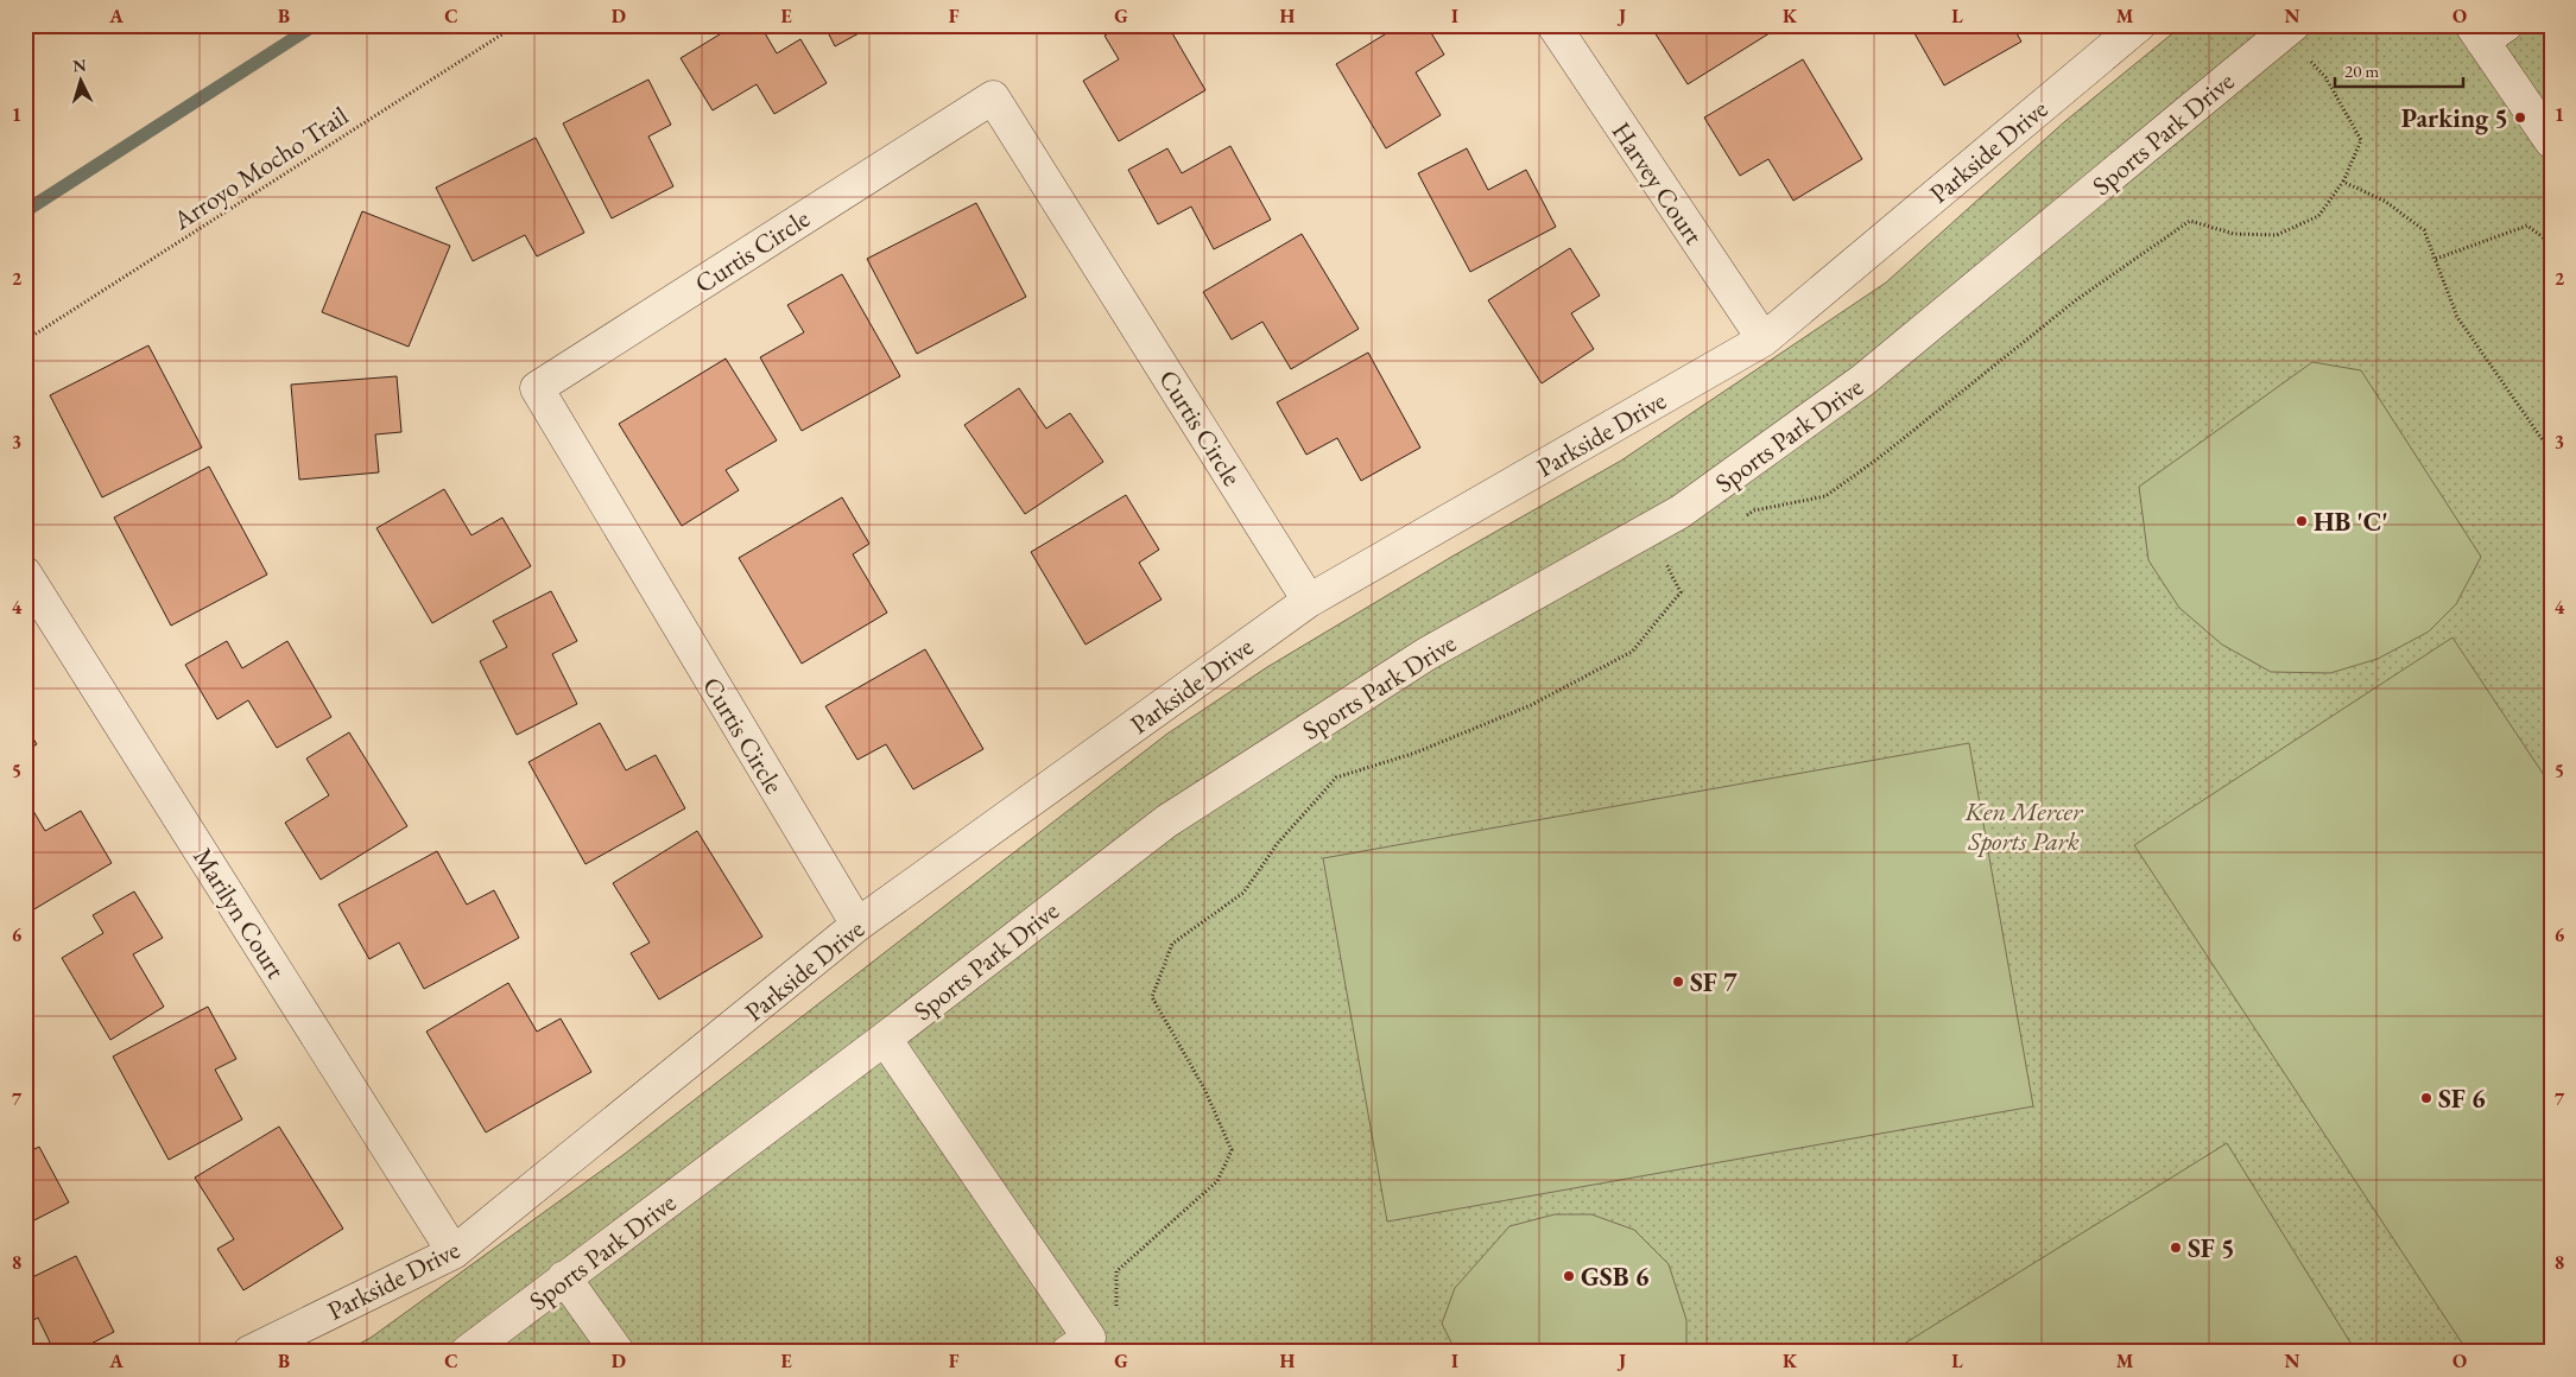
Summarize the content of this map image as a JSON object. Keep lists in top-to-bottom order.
{
  "streets": {
    "street": [
      "Sports Park Drive",
      "Parkside Drive",
      "Harvey Court",
      "Curtis Circle",
      "Marilyn Court"
    ],
    "path": ["Arroyo Mocho Trail"]
  },
  "crossings": [
    ["Parkside Drive", "Harvey Court"],
    ["Parkside Drive", "Curtis Circle"],
    ["Parkside Drive", "Marilyn Court"]
  ],
  "parks": ["Ken Mercer Sports Park"],
  "places": [
    "Parking 5",
    "HB 'C'",
    "SF 7",
    "SF 6",
    "SF 5",
    "GSB 6"
  ],
  "scale_bar": "20 m",
  "north": "top",
  "grid": {
    "columns": [
      "A",
      "B",
      "C",
      "D",
      "E",
      "F",
      "G",
      "H",
      "I",
      "J",
      "K",
      "L",
      "M",
      "N",
      "O"
    ],
    "rows": [
      "1",
      "2",
      "3",
      "4",
      "5",
      "6",
      "7",
      "8"
    ]
  }
}
